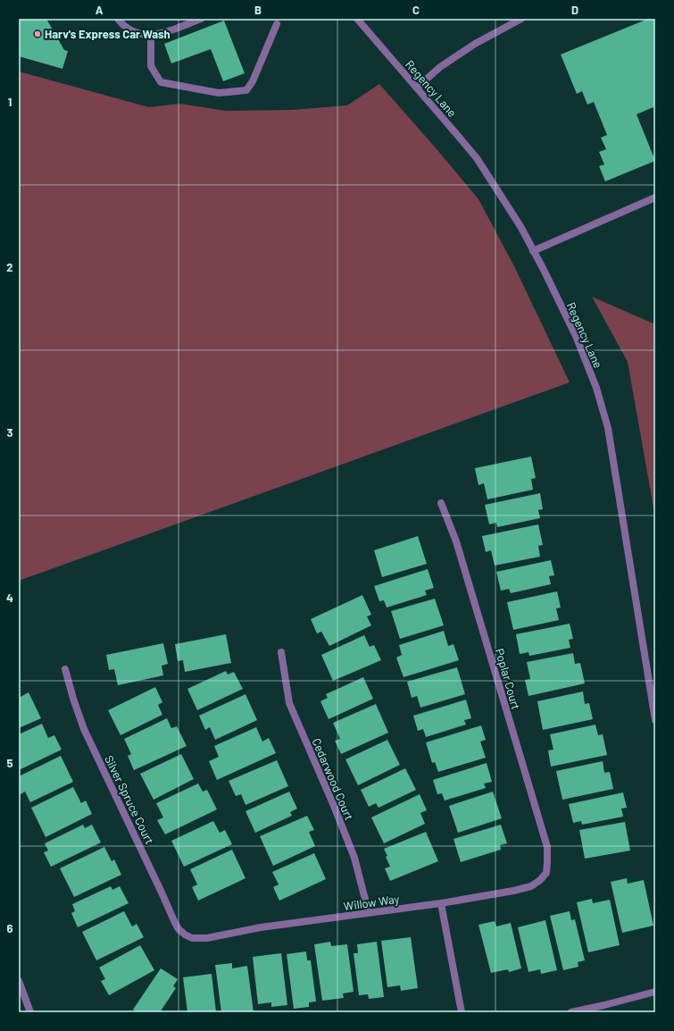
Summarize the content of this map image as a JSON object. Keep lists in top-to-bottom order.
{
  "streets": {
    "street": [
      "Regency Lane",
      "Poplar Court",
      "Cedarwood Court",
      "Silver Spruce Court",
      "Willow Way"
    ]
  },
  "crossings": [
    ["Poplar Court", "Willow Way"],
    ["Cedarwood Court", "Willow Way"],
    ["Silver Spruce Court", "Willow Way"]
  ],
  "places": ["Harv's Express Car Wash"],
  "grid": {
    "columns": [
      "A",
      "B",
      "C",
      "D"
    ],
    "rows": [
      "1",
      "2",
      "3",
      "4",
      "5",
      "6"
    ]
  }
}
